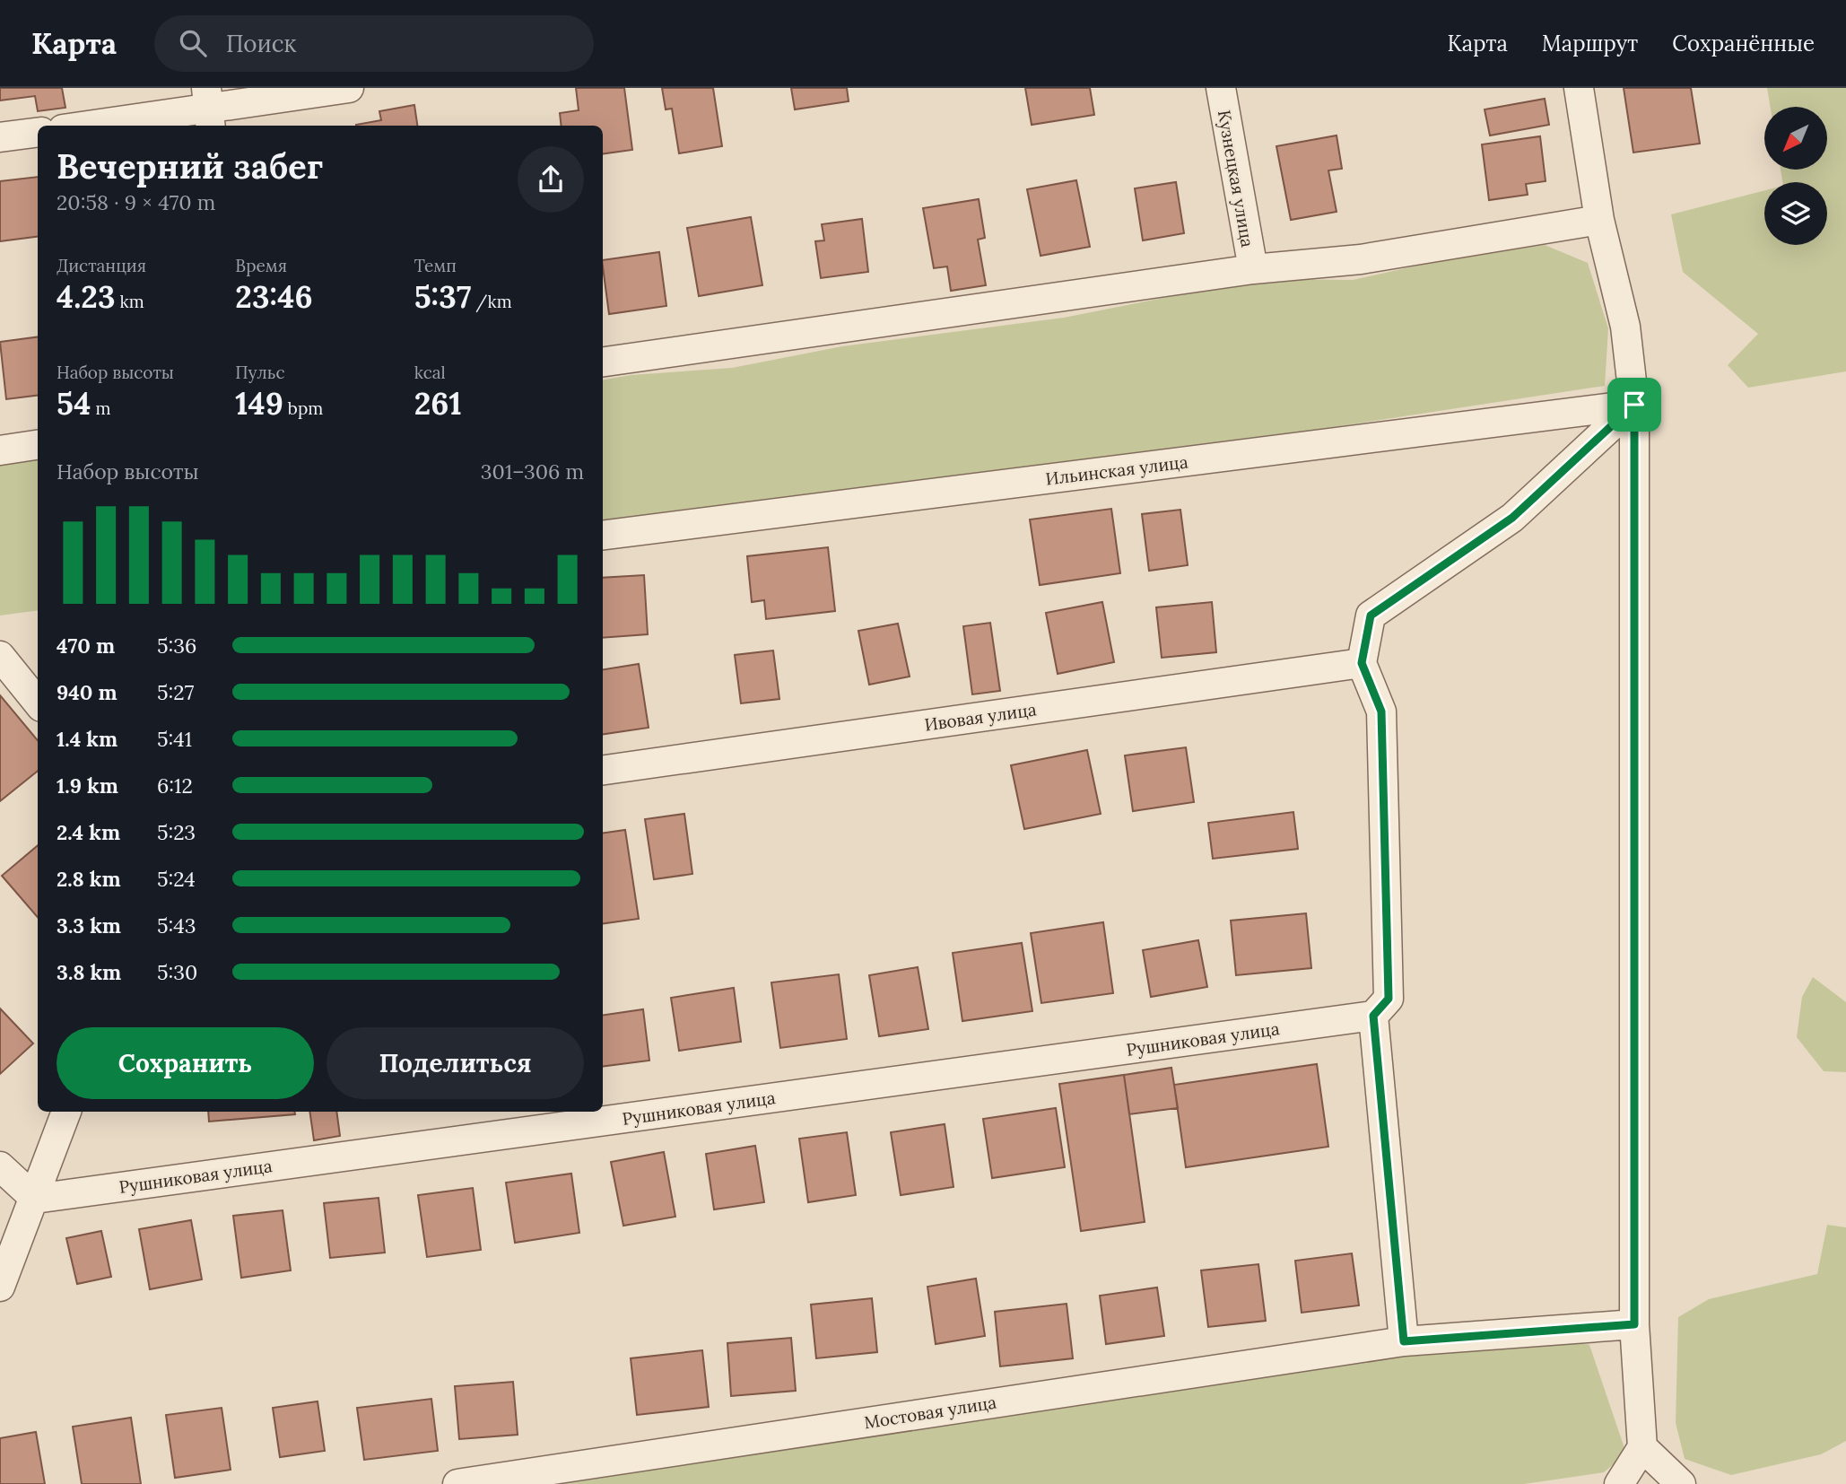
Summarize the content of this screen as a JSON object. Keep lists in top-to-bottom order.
{
  "streets": {
    "street": [
      "Кузнецкая улица",
      "Ильинская улица",
      "Ивовая улица",
      "Рушниковая улица",
      "Мостовая улица"
    ]
  },
  "north": "bottom left",
  "page": {
    "header": "Карта",
    "search": "Поиск",
    "nav": ["Карта", "Маршрут", "Сохранённые"],
    "heading": ["Вечерний забег", "20:58 · 9 × 470 m"],
    "stats": [
      ["Дистанция", "4.23 km"],
      ["Время", "23:46"],
      ["Темп", "5:37 /km"],
      ["Набор высоты", "54 m"],
      ["Пульс", "149 bpm"],
      ["kcal", "261"]
    ],
    "chart": ["Набор высоты", "301–306 m"],
    "list": [
      {
        "name": "470 m",
        "note": "5:36"
      },
      {
        "name": "940 m",
        "note": "5:27"
      },
      {
        "name": "1.4 km",
        "note": "5:41"
      },
      {
        "name": "1.9 km",
        "note": "6:12"
      },
      {
        "name": "2.4 km",
        "note": "5:23"
      },
      {
        "name": "2.8 km",
        "note": "5:24"
      },
      {
        "name": "3.3 km",
        "note": "5:43"
      },
      {
        "name": "3.8 km",
        "note": "5:30"
      }
    ],
    "buttons": ["Сохранить", "Поделиться"]
  }
}
